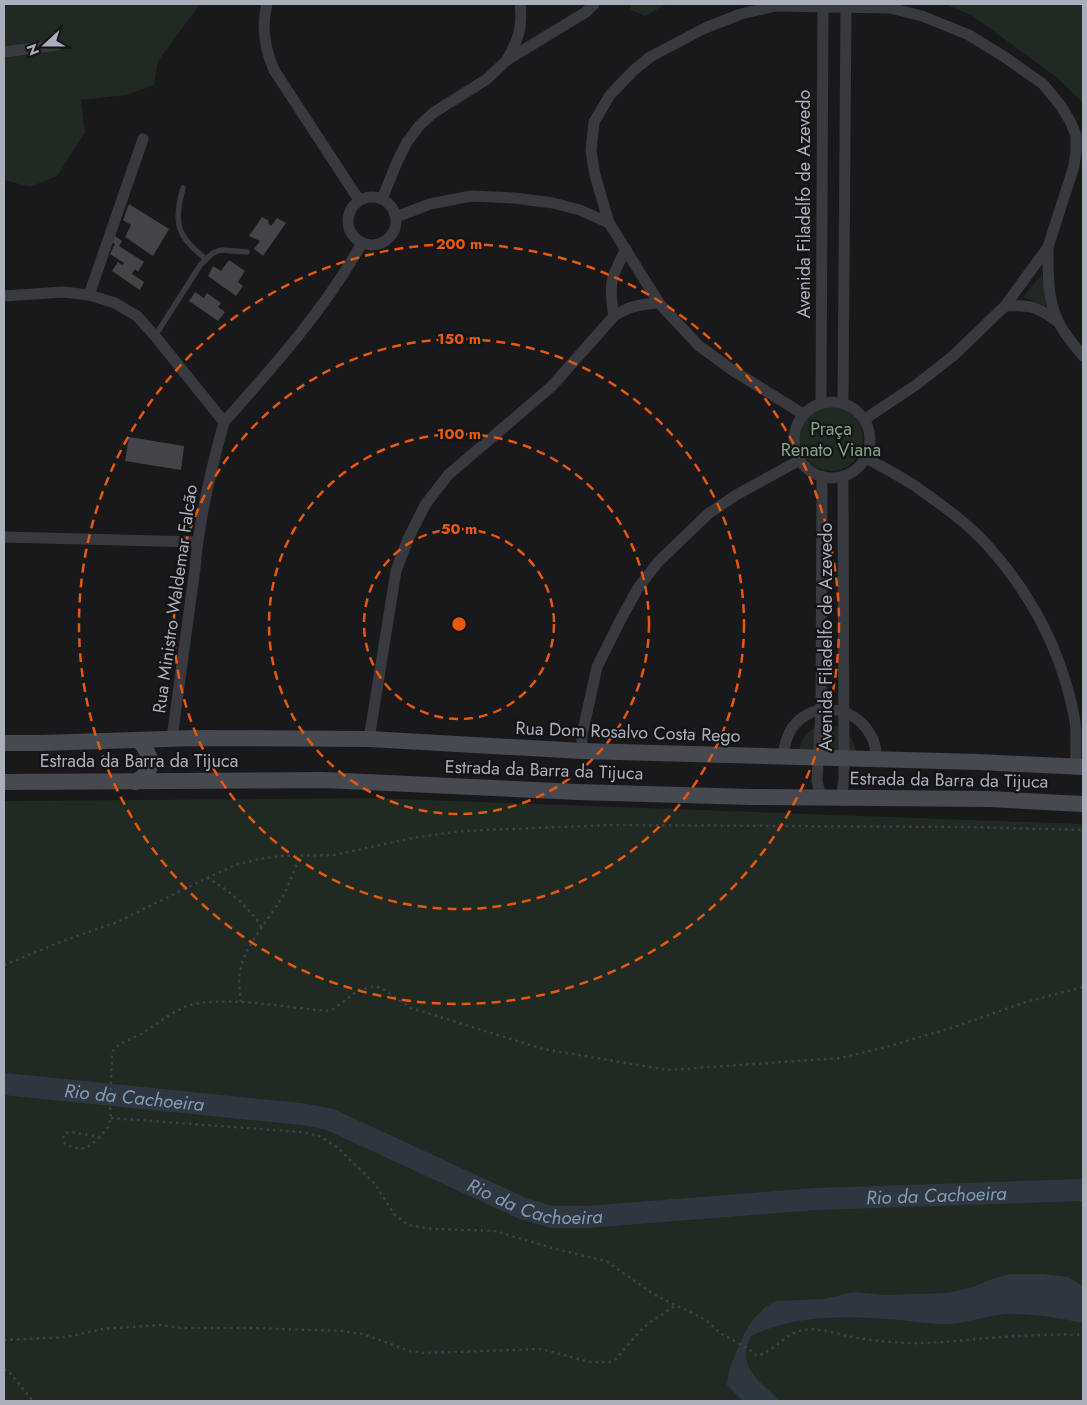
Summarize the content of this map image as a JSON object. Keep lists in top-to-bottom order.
{
  "streets": {
    "main road": ["Rua Dom Rosalvo Costa Rego", "Estrada da Barra da Tijuca"],
    "street": ["Avenida Filadelfo de Azevedo", "Rua Ministro Waldemar Falcão"]
  },
  "crossings": [
    ["Avenida Filadelfo de Azevedo", "Rua Dom Rosalvo Costa Rego"],
    ["Avenida Filadelfo de Azevedo", "Estrada da Barra da Tijuca"],
    ["Rua Ministro Waldemar Falcão", "Rua Dom Rosalvo Costa Rego"],
    ["Rua Ministro Waldemar Falcão", "Estrada da Barra da Tijuca"],
    ["Rua Dom Rosalvo Costa Rego", "Estrada da Barra da Tijuca"]
  ],
  "water": ["Rio da Cachoeira"],
  "parks": ["Praça Renato Viana"],
  "north": "left",
  "rings": [
    "200 m",
    "150 m",
    "100 m",
    "50 m"
  ]
}
